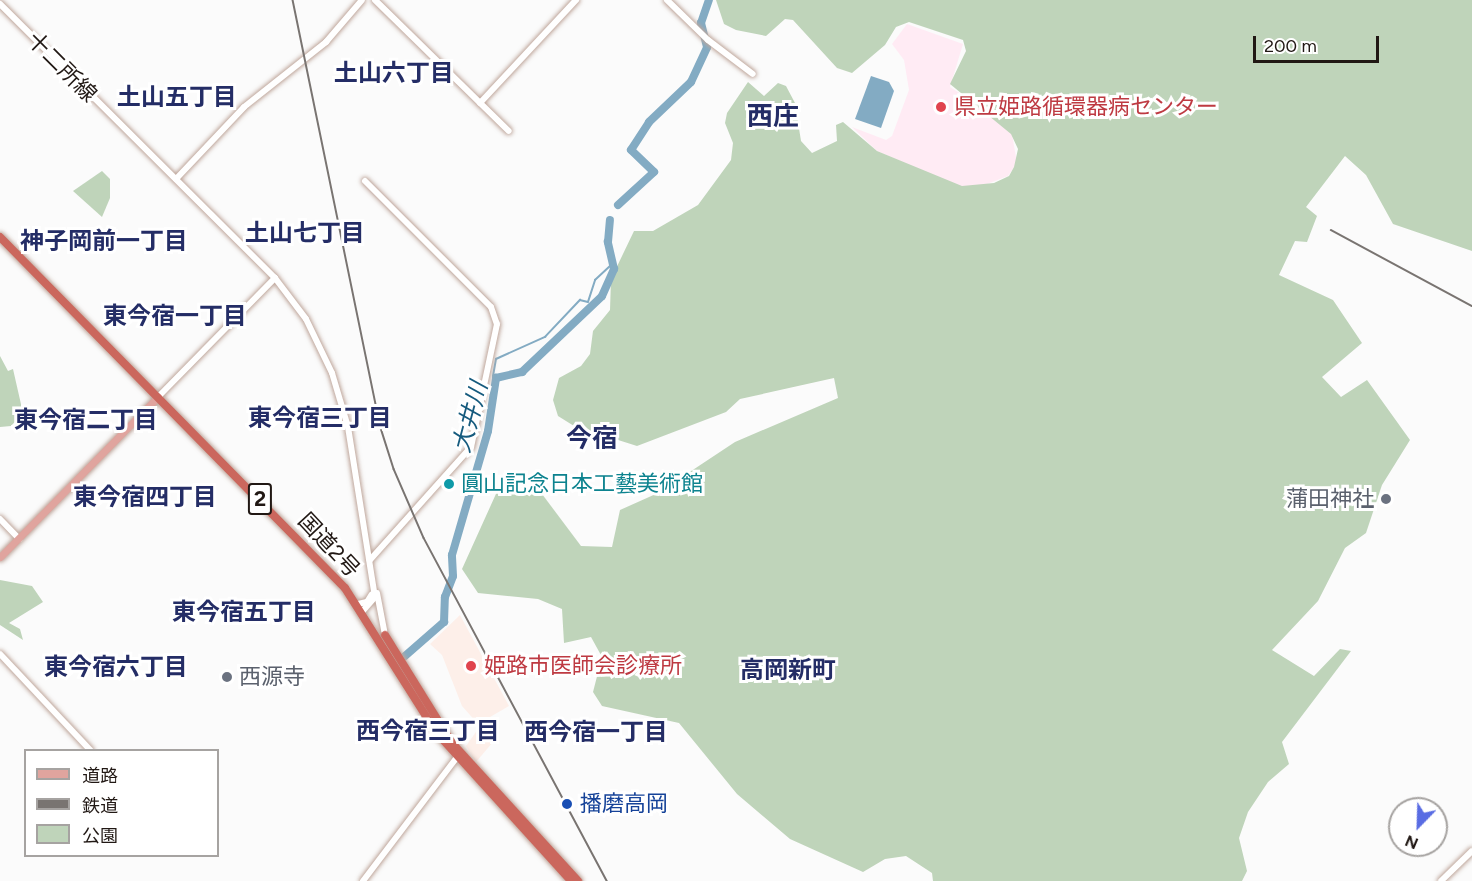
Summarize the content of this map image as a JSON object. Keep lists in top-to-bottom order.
{
  "streets": {
    "highway": ["2", "国道2号"],
    "street": ["十二所線"]
  },
  "districts": [
    "土山六丁目",
    "土山五丁目",
    "西庄",
    "土山七丁目",
    "神子岡前一丁目",
    "東今宿一丁目",
    "東今宿三丁目",
    "東今宿二丁目",
    "今宿",
    "東今宿四丁目",
    "東今宿五丁目",
    "東今宿六丁目",
    "高岡新町",
    "西今宿三丁目",
    "西今宿一丁目"
  ],
  "water": ["大井川"],
  "places": [
    "県立姫路循環器病センター",
    "圓山記念日本工藝美術館",
    "蒲田神社",
    "姫路市医師会診療所",
    "西源寺",
    "播磨高岡"
  ],
  "legend": ["道路", "鉄道", "公園"],
  "scale_bar": "200 m",
  "north": "bottom left"
}
